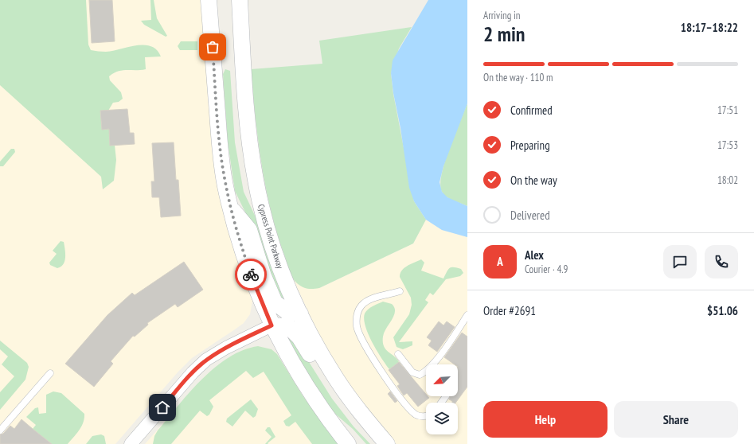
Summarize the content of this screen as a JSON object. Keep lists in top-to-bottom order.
{
  "streets": {
    "street": ["Cypress Point Parkway"]
  },
  "north": "bottom left",
  "page": {
    "heading": ["2 min", "Arriving in", "18:17–18:22"],
    "panel": [
      "Alex",
      "Courier · 4.9",
      "Order #2691",
      "$51.06"
    ],
    "bar": "On the way · 110 m",
    "list": [
      ["Confirmed", "17:51"],
      ["Preparing", "17:53"],
      ["On the way", "18:02"],
      "Delivered"
    ],
    "round": "A",
    "buttons": ["Help", "Share"]
  }
}
